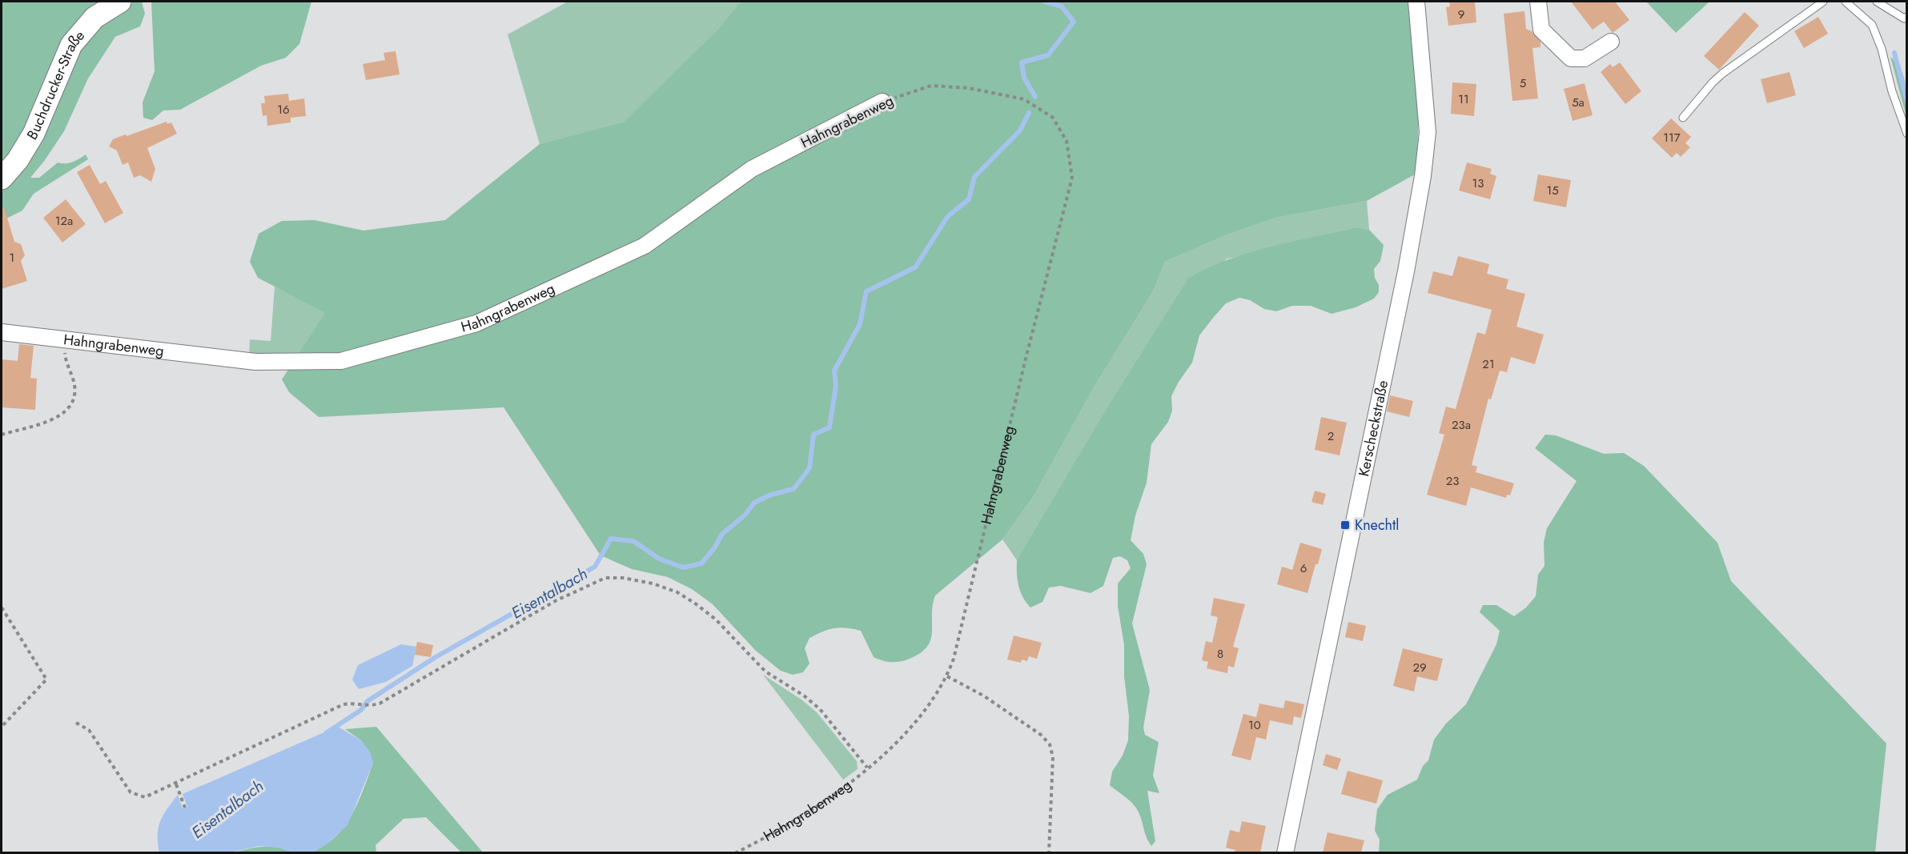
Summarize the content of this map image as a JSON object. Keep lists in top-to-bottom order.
{
  "streets": {
    "street": ["Buchdrucker-Straße", "Hahngrabenweg", "Kerscheckstraße"]
  },
  "water": ["Eisentalbach"],
  "places": {
    "transit": ["Knechtl"]
  },
  "house_numbers": [
    "9",
    "5",
    "11",
    "5a",
    "16",
    "117",
    "13",
    "15",
    "12a",
    "1",
    "21",
    "23a",
    "2",
    "23",
    "6",
    "8",
    "29",
    "10"
  ]
}
